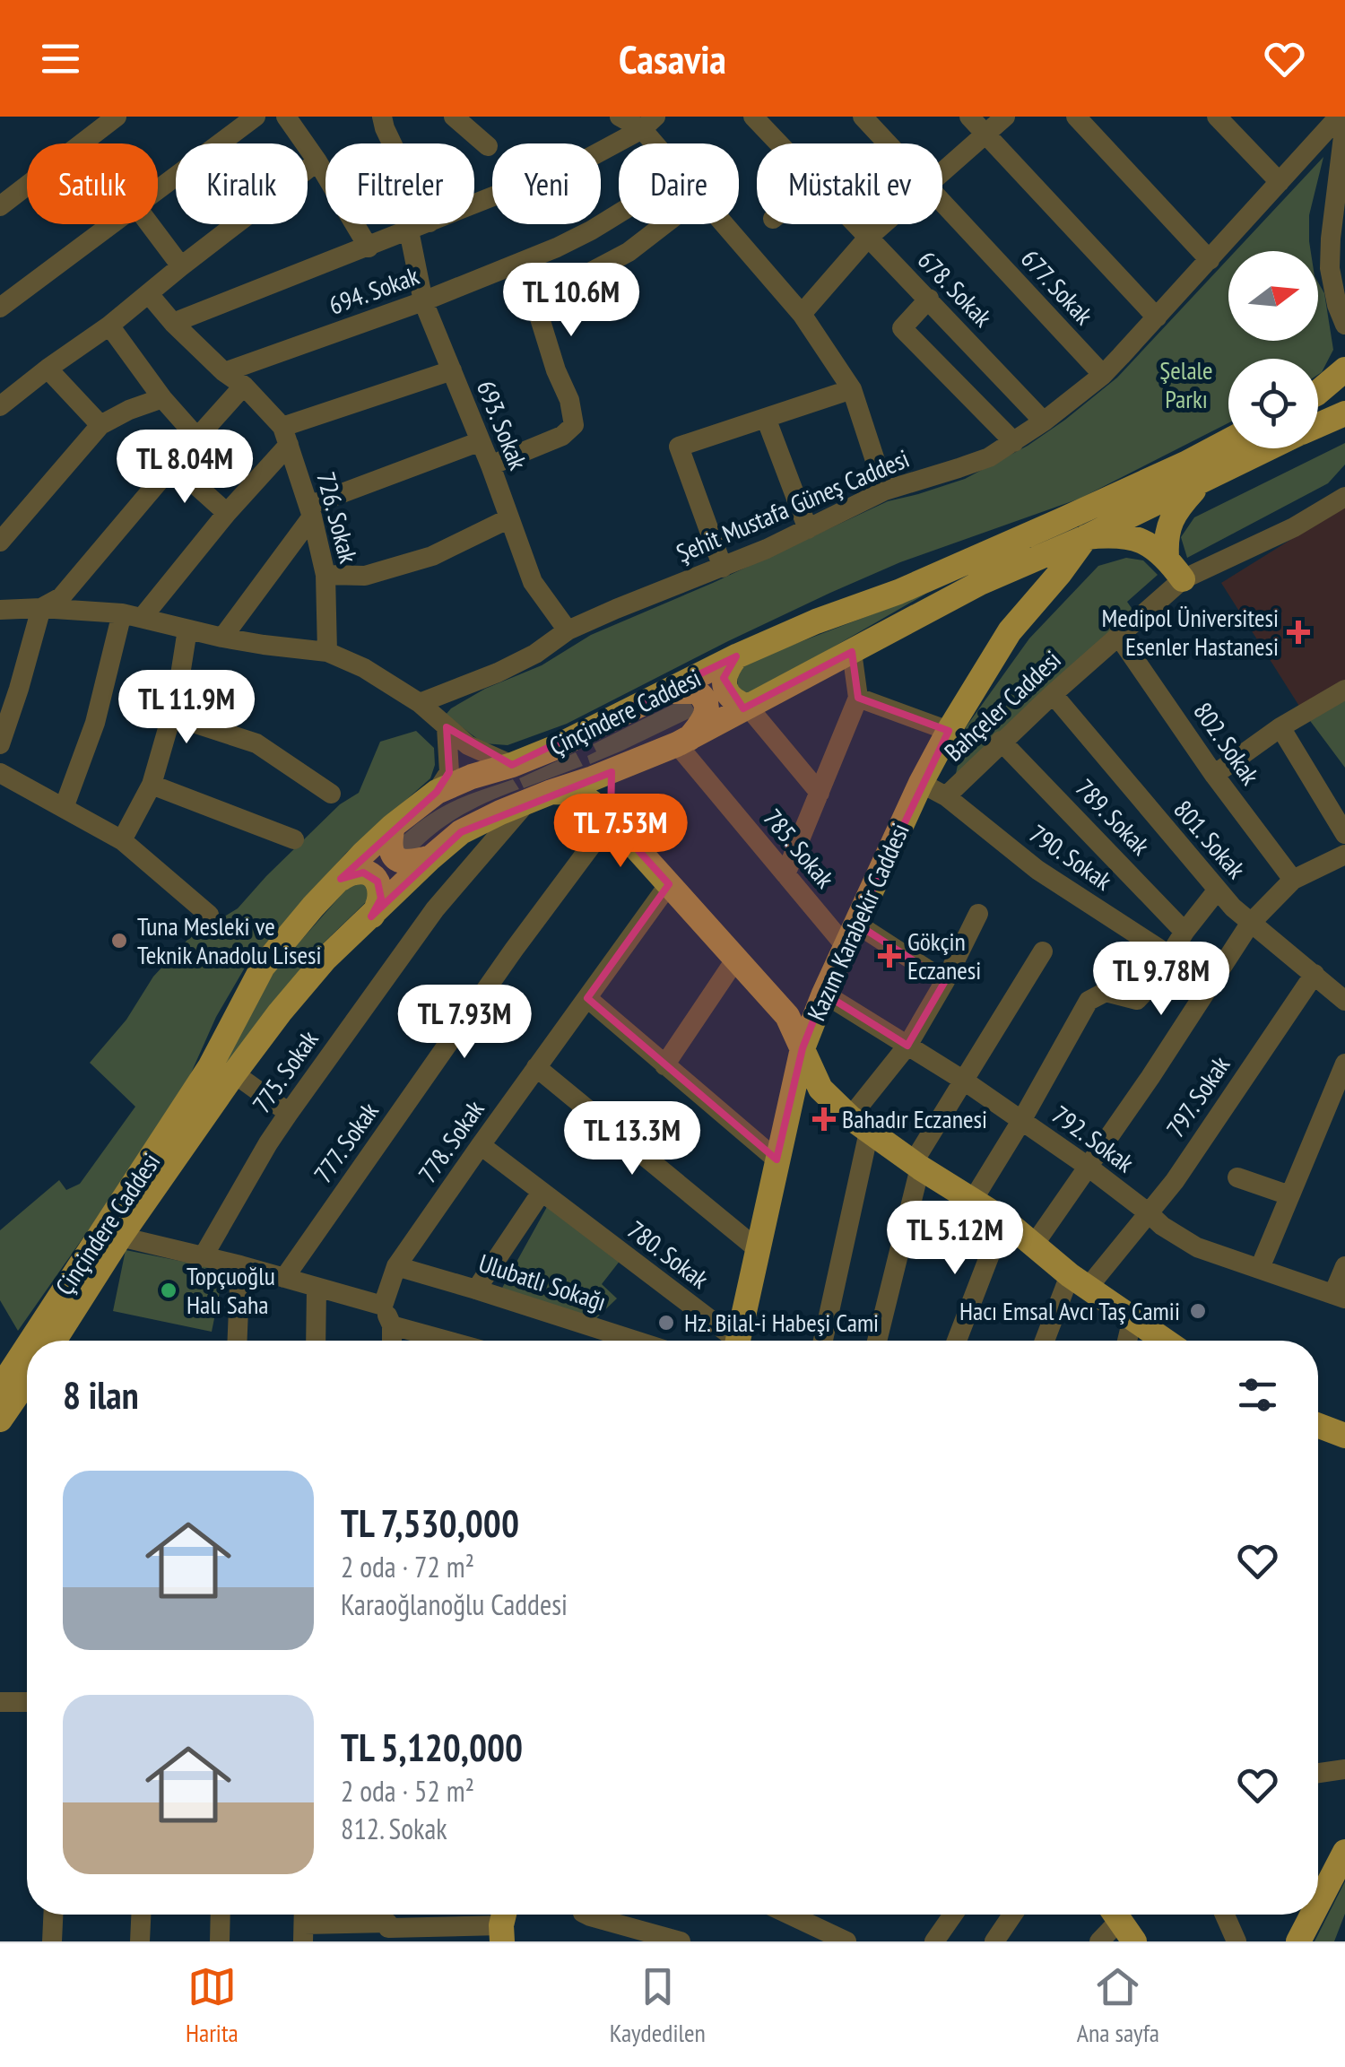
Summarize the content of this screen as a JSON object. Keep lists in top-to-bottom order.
{
  "streets": {
    "main road": ["Çinçindere Caddesi", "Kazım Karabekir Caddesi"],
    "street": [
      "677. Sokak",
      "678. Sokak",
      "694. Sokak",
      "693. Sokak",
      "Şehit Mustafa Güneş Caddesi",
      "726. Sokak",
      "Bahçeler Caddesi",
      "802. Sokak",
      "789. Sokak",
      "801. Sokak",
      "785. Sokak",
      "790. Sokak",
      "775. Sokak",
      "797. Sokak",
      "792. Sokak",
      "778. Sokak",
      "777. Sokak",
      "780. Sokak",
      "Ulubatlı Sokağı"
    ]
  },
  "crossings": [
    ["677. Sokak", "Şehit Mustafa Güneş Caddesi"],
    ["678. Sokak", "Şehit Mustafa Güneş Caddesi"],
    ["694. Sokak", "693. Sokak"],
    ["694. Sokak", "726. Sokak"],
    ["693. Sokak", "Şehit Mustafa Güneş Caddesi"],
    ["Bahçeler Caddesi", "802. Sokak"],
    ["Bahçeler Caddesi", "789. Sokak"],
    ["Bahçeler Caddesi", "801. Sokak"],
    ["Bahçeler Caddesi", "790. Sokak"],
    ["Bahçeler Caddesi", "Kazım Karabekir Caddesi"],
    ["Çinçindere Caddesi", "785. Sokak"],
    ["Çinçindere Caddesi", "Kazım Karabekir Caddesi"],
    ["Çinçindere Caddesi", "775. Sokak"],
    ["801. Sokak", "797. Sokak"],
    ["785. Sokak", "Kazım Karabekir Caddesi"],
    ["Kazım Karabekir Caddesi", "792. Sokak"],
    ["797. Sokak", "792. Sokak"],
    ["778. Sokak", "780. Sokak"],
    ["778. Sokak", "Ulubatlı Sokağı"]
  ],
  "parks": ["Şelale Parkı"],
  "places": {
    "health": ["Medipol Üniversitesi Esenler Hastanesi", "Gökçin Eczanesi", "Bahadır Eczanesi"],
    "other": [
      "Tuna Mesleki ve Teknik Anadolu Lisesi",
      "Topçuoğlu Halı Saha",
      "Hacı Emsal Avcı Taş Camii",
      "Hz. Bilal-i Habeşi Cami"
    ]
  },
  "north": "right",
  "page": {
    "header": "Casavia",
    "chip": [
      "Satılık",
      "Kiralık",
      "Filtreler",
      "Yeni",
      "Daire",
      "Müstakil ev"
    ],
    "price": [
      "TL 10.6M",
      "TL 8.04M",
      "TL 11.9M",
      "TL 7.53M",
      "TL 9.78M",
      "TL 7.93M",
      "TL 13.3M",
      "TL 5.12M"
    ],
    "heading": "8 ilan",
    "list": [
      {
        "name": "TL 7,530,000",
        "note": "2 oda · 72 m² · Karaoğlanoğlu Caddesi"
      },
      {
        "name": "TL 5,120,000",
        "note": "2 oda · 52 m² · 812. Sokak"
      }
    ],
    "tabs": ["Harita", "Kaydedilen", "Ana sayfa"]
  }
}
